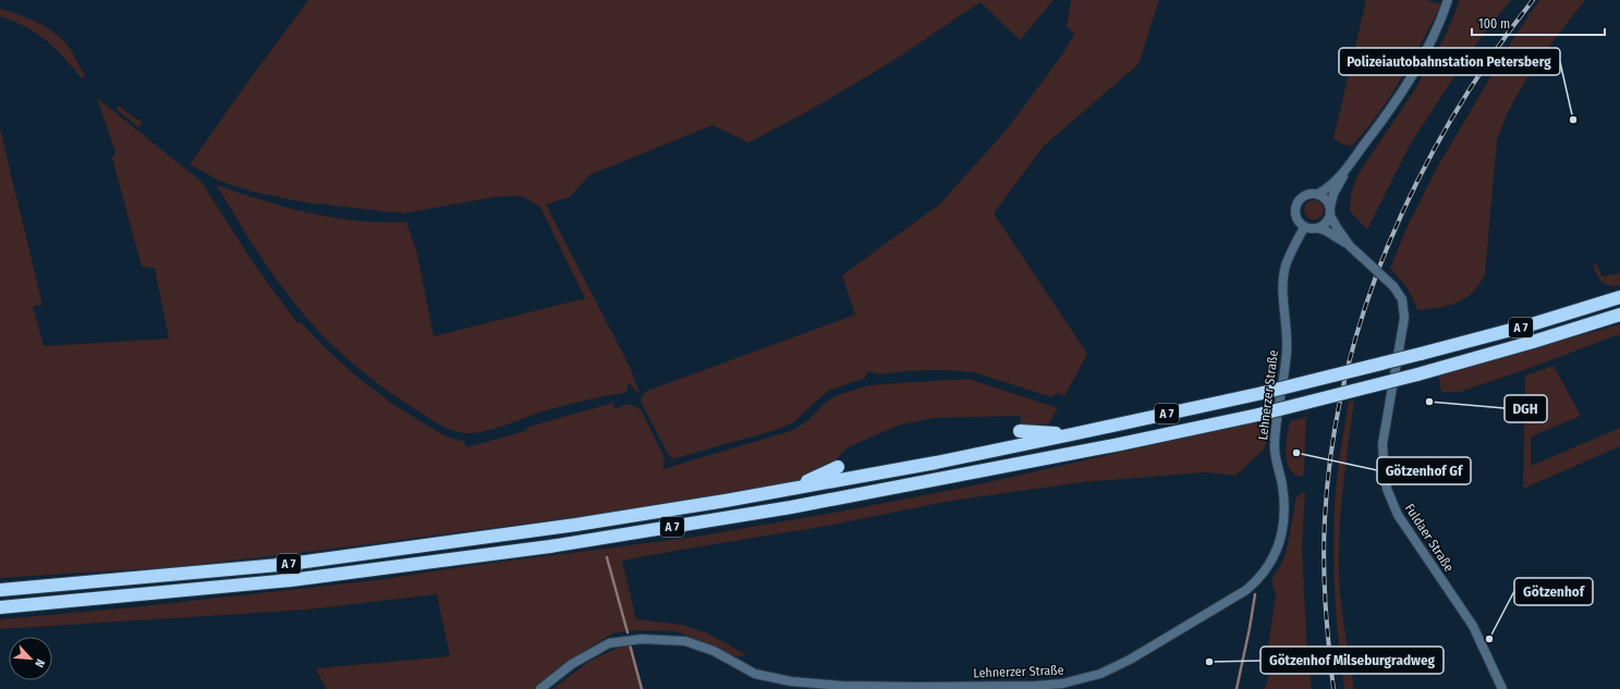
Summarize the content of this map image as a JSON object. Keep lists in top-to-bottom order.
{
  "streets": {
    "highway": ["A 7"],
    "street": ["Lehnerzer Straße", "Fuldaer Straße"]
  },
  "places": [
    "Polizeiautobahnstation Petersberg",
    "DGH",
    "Götzenhof Gf",
    "Götzenhof",
    "Götzenhof Milseburgradweg"
  ],
  "scale_bar": "100 m",
  "north": "bottom right"
}
